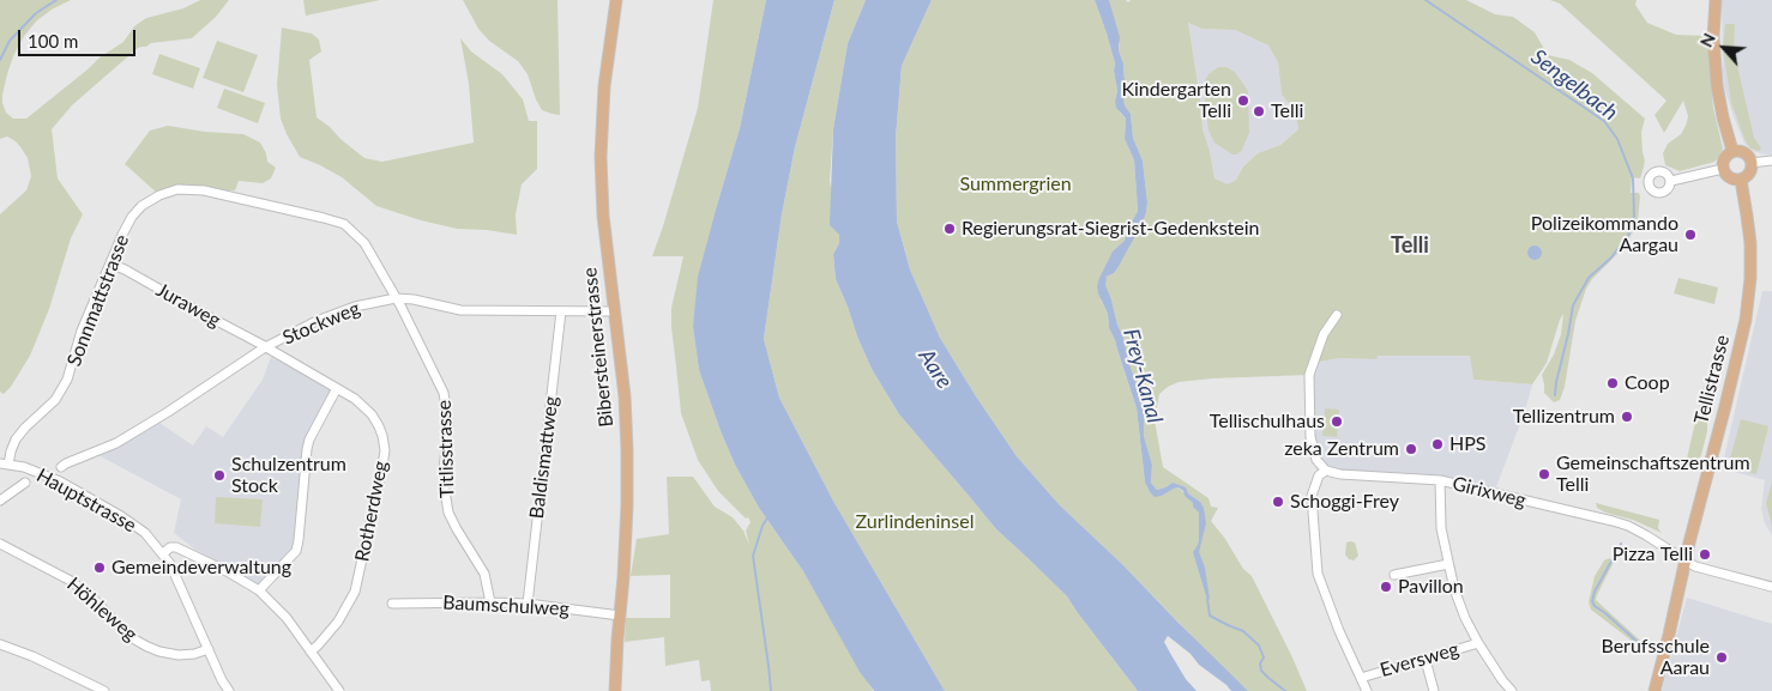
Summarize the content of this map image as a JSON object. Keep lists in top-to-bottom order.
{
  "streets": {
    "main road": ["Bibersteinerstrasse", "Tellistrasse"],
    "street": [
      "Sonnmattstrasse",
      "Juraweg",
      "Stockweg",
      "Titlisstrasse",
      "Baldismattweg",
      "Girixweg",
      "Hauptstrasse",
      "Rotherdweg",
      "Baumschulweg",
      "Höhleweg",
      "Eversweg"
    ]
  },
  "crossings": [
    ["Sonnmattstrasse", "Juraweg"],
    ["Sonnmattstrasse", "Stockweg"],
    ["Sonnmattstrasse", "Titlisstrasse"],
    ["Sonnmattstrasse", "Hauptstrasse"],
    ["Juraweg", "Stockweg"],
    ["Juraweg", "Rotherdweg"],
    ["Stockweg", "Bibersteinerstrasse"],
    ["Stockweg", "Titlisstrasse"],
    ["Stockweg", "Baldismattweg"],
    ["Stockweg", "Rotherdweg"],
    ["Bibersteinerstrasse", "Baumschulweg"],
    ["Tellistrasse", "Girixweg"],
    ["Titlisstrasse", "Baumschulweg"],
    ["Baldismattweg", "Baumschulweg"],
    ["Hauptstrasse", "Höhleweg"]
  ],
  "districts": ["Telli"],
  "water": ["Sengelbach", "Aare", "Frey-Kanal"],
  "parks": ["Summergrien", "Zurlindeninsel"],
  "places": [
    "Kindergarten Telli",
    "Telli",
    "Regierungsrat-Siegrist-Gedenkstein",
    "Polizeikommando Aargau",
    "Coop",
    "Tellizentrum",
    "Tellischulhaus",
    "HPS",
    "zeka Zentrum",
    "Gemeinschaftszentrum Telli",
    "Schulzentrum Stock",
    "Schoggi-Frey",
    "Pizza Telli",
    "Gemeindeverwaltung",
    "Pavillon",
    "Berufsschule Aarau"
  ],
  "scale_bar": "100 m",
  "north": "top left"
}
